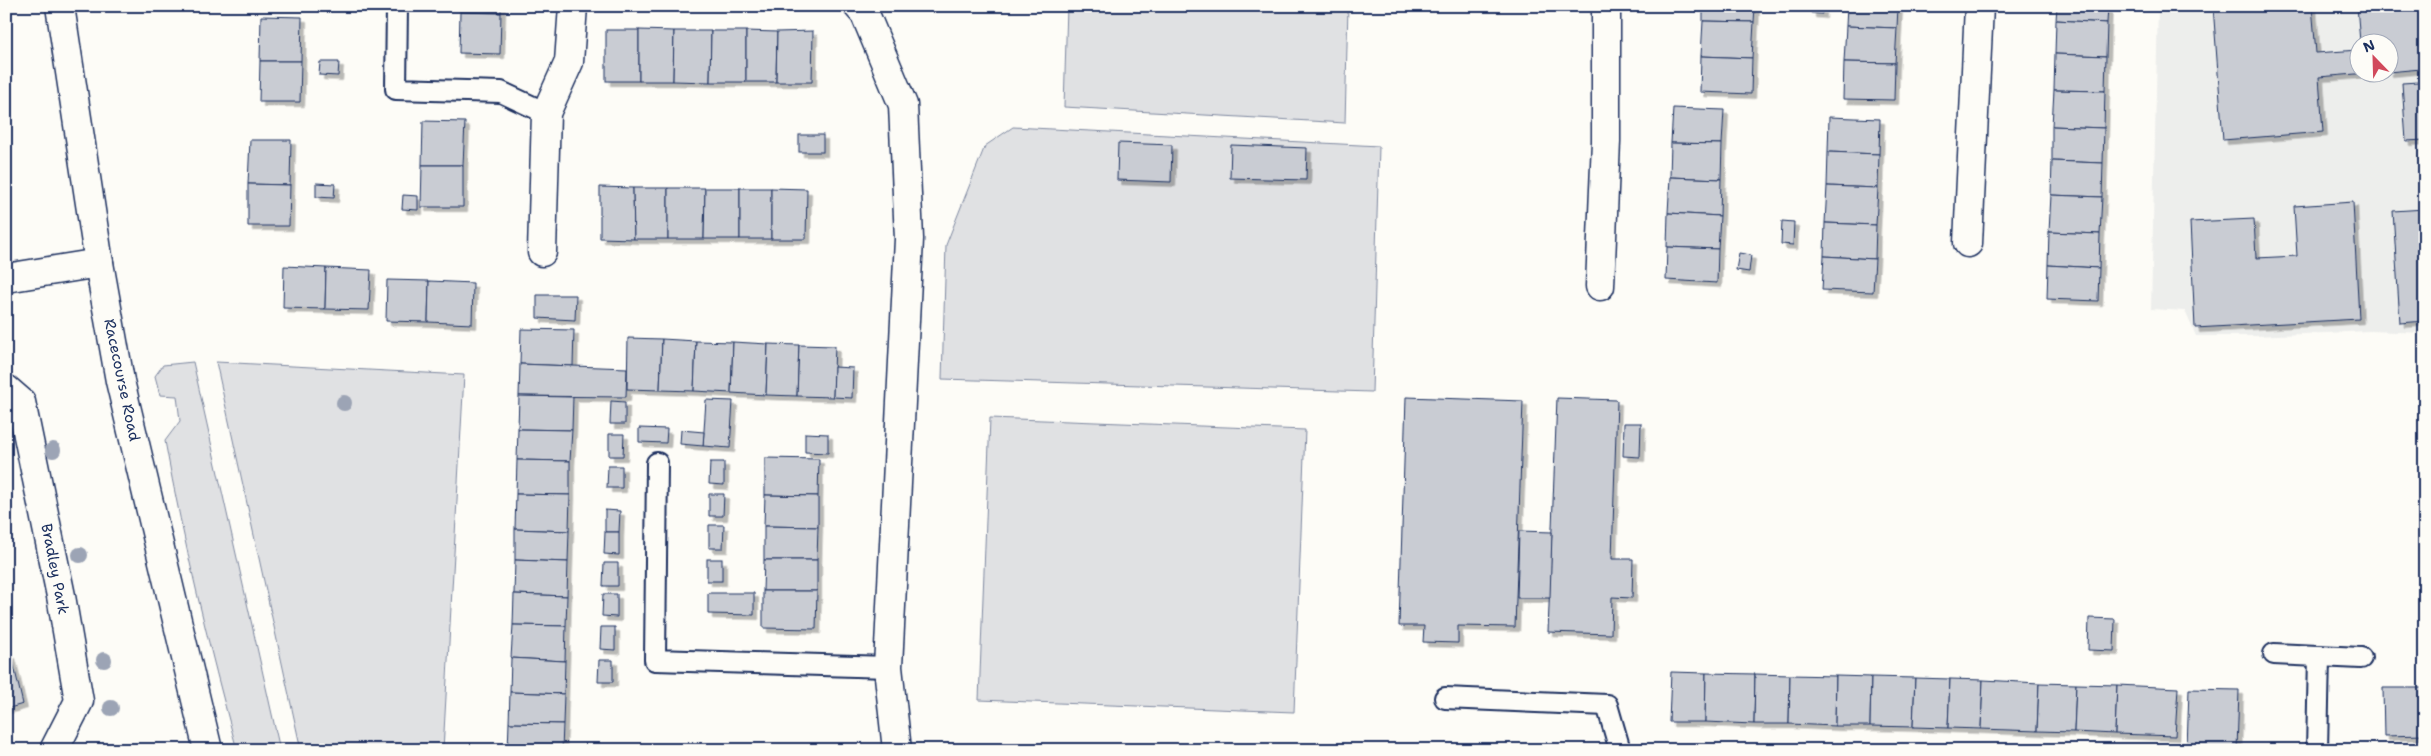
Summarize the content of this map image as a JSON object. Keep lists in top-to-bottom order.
{
  "streets": {
    "street": ["Racecourse Road", "Bradley Park"]
  },
  "north": "top left"
}
